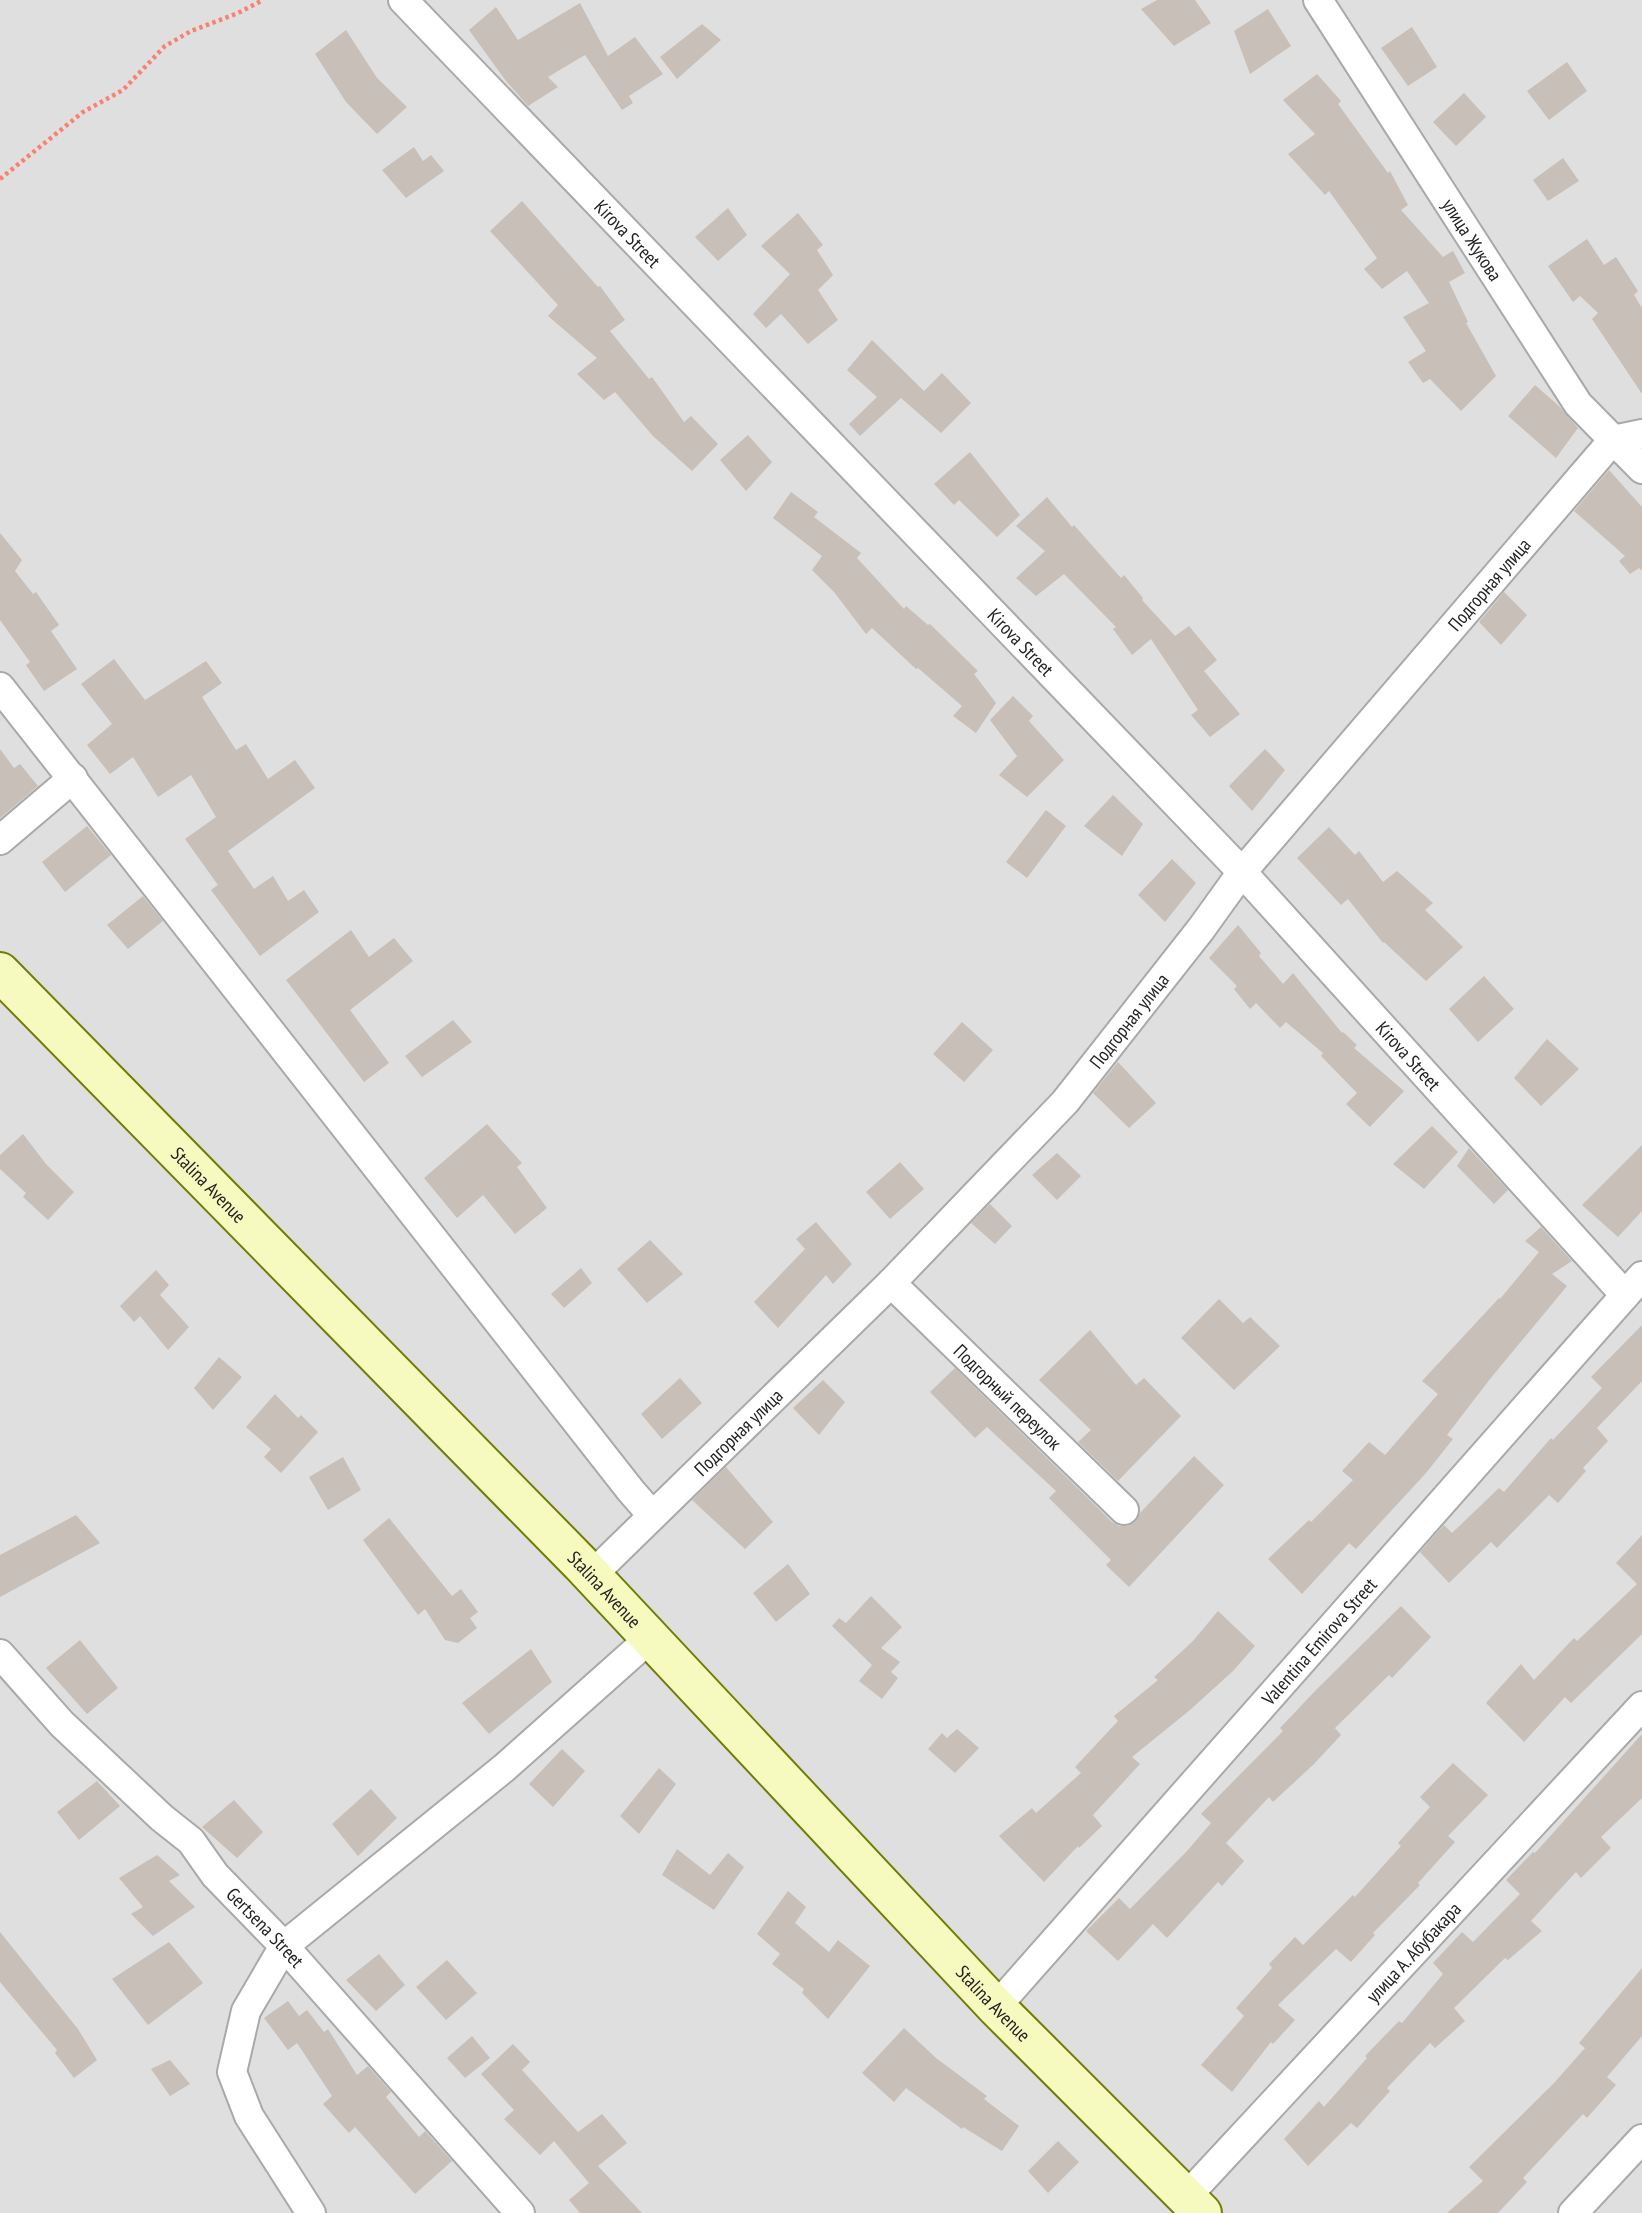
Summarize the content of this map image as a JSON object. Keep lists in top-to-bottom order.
{
  "streets": {
    "street": [
      "Kirova Street",
      "улица Жукова",
      "Подгорная улица",
      "Stalina Avenue",
      "Подгорный переулок",
      "Valentina Emirova Street",
      "Gertsena Street",
      "улица А. Абубакара"
    ]
  },
  "crossings": [
    ["Kirova Street", "Подгорная улица"],
    ["Kirova Street", "Valentina Emirova Street"],
    ["улица Жукова", "Подгорная улица"],
    ["Подгорная улица", "Stalina Avenue"],
    ["Подгорная улица", "Подгорный переулок"],
    ["Stalina Avenue", "Valentina Emirova Street"],
    ["Stalina Avenue", "улица А. Абубакара"]
  ]
}
